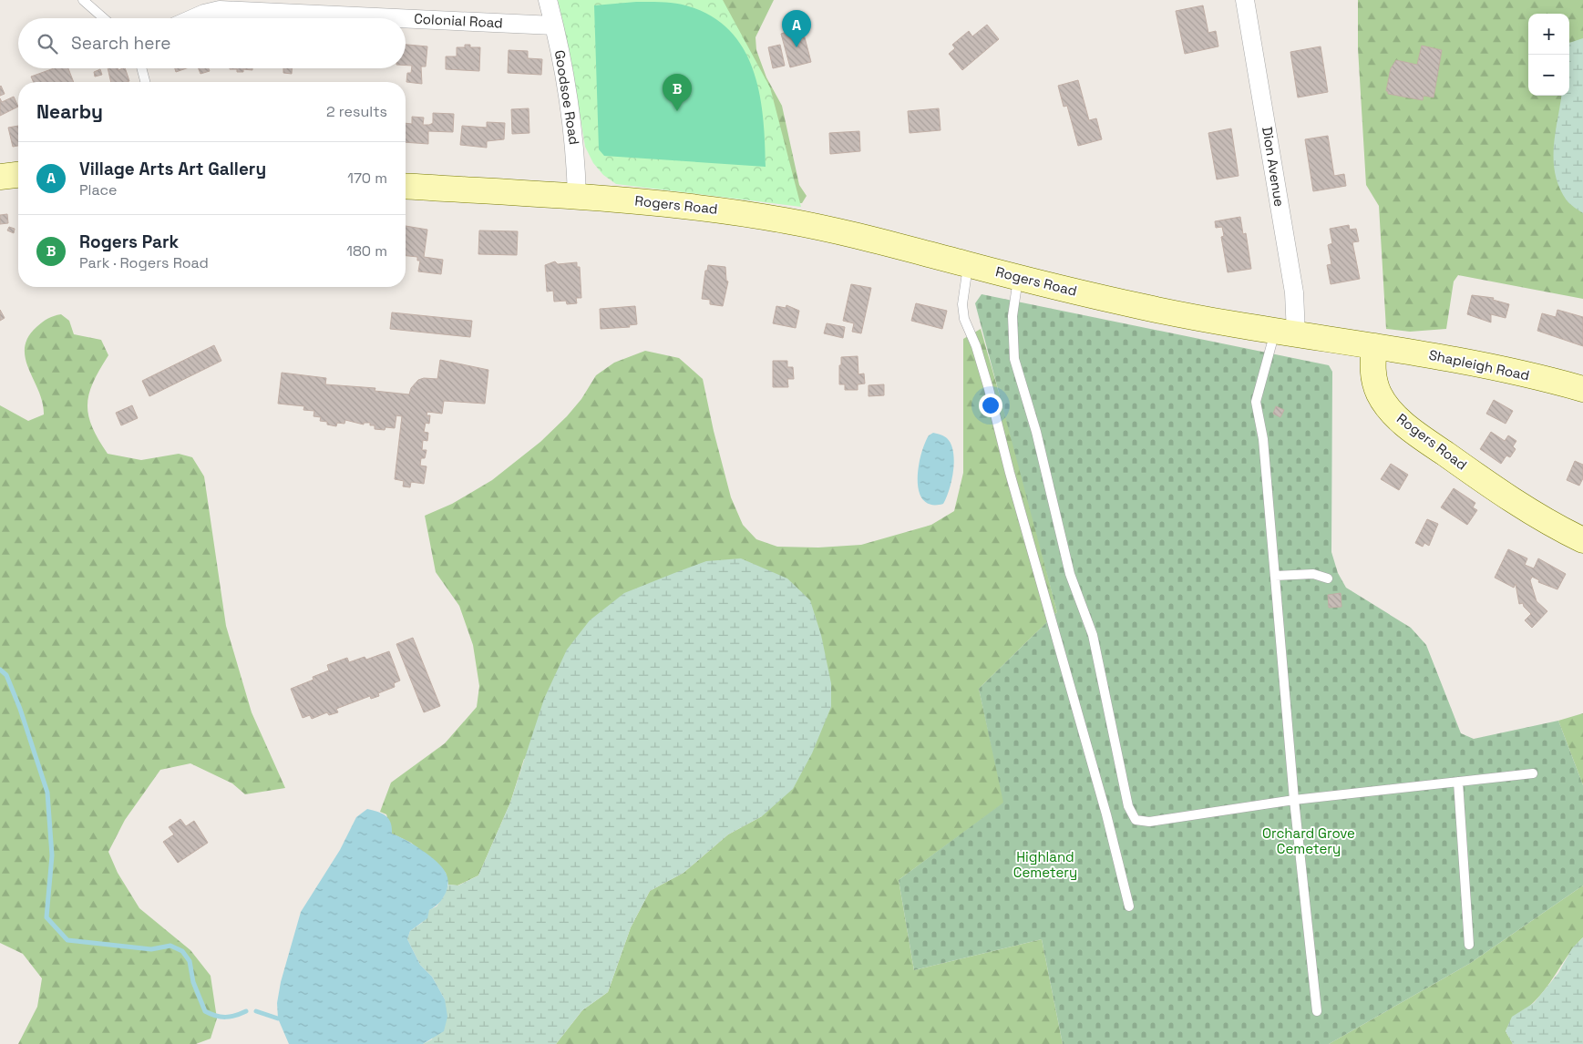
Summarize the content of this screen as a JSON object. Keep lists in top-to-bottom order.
{
  "streets": {
    "main road": ["Rogers Road", "Shapleigh Road"],
    "street": ["Colonial Road", "Goodsoe Road", "Dion Avenue"]
  },
  "crossings": [
    ["Colonial Road", "Goodsoe Road"],
    ["Goodsoe Road", "Rogers Road"],
    ["Dion Avenue", "Rogers Road"],
    ["Rogers Road", "Shapleigh Road"]
  ],
  "parks": ["Orchard Grove Cemetery", "Highland Cemetery"],
  "page": {
    "pins": ["A", "B"],
    "map_buttons": ["+", "−"],
    "search": "Search here",
    "heading": ["Nearby", "2 results"],
    "list": [
      {
        "mark": "A",
        "name": "Village Arts Art Gallery",
        "note": "Place",
        "value": "170 m"
      },
      {
        "mark": "B",
        "name": "Rogers Park",
        "note": "Park · Rogers Road",
        "value": "180 m"
      }
    ]
  }
}
